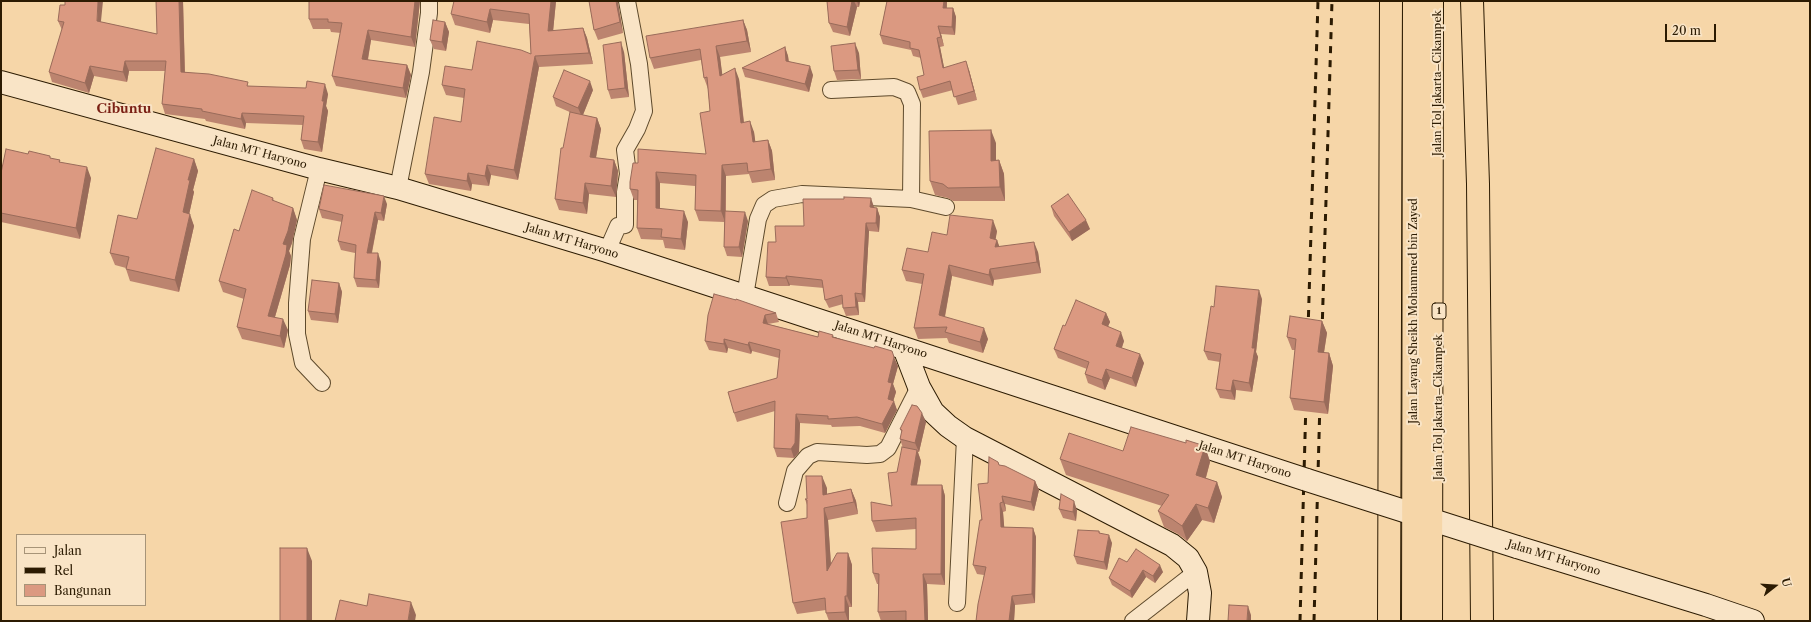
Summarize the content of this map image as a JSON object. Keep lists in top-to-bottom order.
{
  "streets": {
    "highway": ["Jalan Tol Jakarta–Cikampek", "Jalan Layang Sheikh Mohammed bin Zayed", "1"],
    "main road": ["Jalan MT Haryono"]
  },
  "districts": ["Cibuntu"],
  "legend": ["Jalan", "Rel", "Bangunan"],
  "scale_bar": "20 m",
  "north": "right"
}
